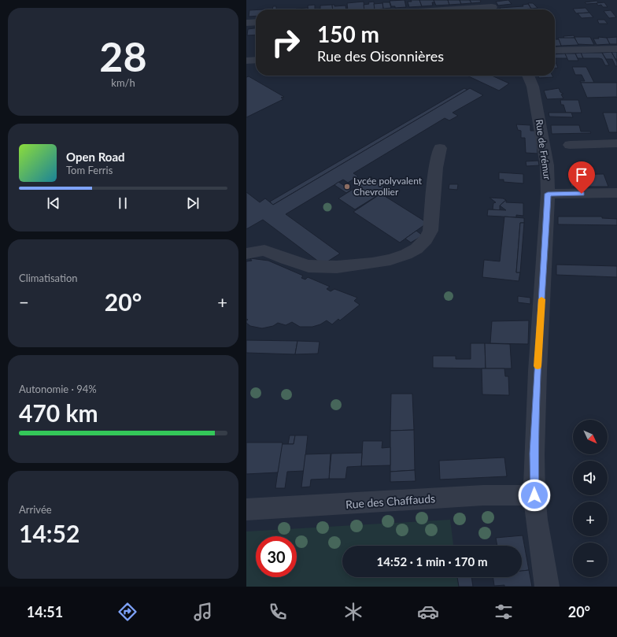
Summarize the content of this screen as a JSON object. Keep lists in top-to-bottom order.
{
  "streets": {
    "street": ["Rue de Frémur", "Rue des Chaffauds"]
  },
  "crossings": [
    ["Rue de Frémur", "Rue des Chaffauds"]
  ],
  "places": ["Lycée polyvalent Chevrollier"],
  "north": "bottom right",
  "page": {
    "tile": [
      ["28", "km/h"],
      "Climatisation",
      ["Autonomie · 94%", "470 km"],
      ["Arrivée", "14:52"]
    ],
    "turn": ["150 m", "Rue des Oisonnières"],
    "song": ["Open Road", "Tom Ferris"],
    "heat": ["−", "20°", "+"],
    "map_buttons": ["+", "−"],
    "limit": "30",
    "trip": "14:52 · 1 min · 170 m",
    "tabs": ["14:51", "20°"]
  }
}
